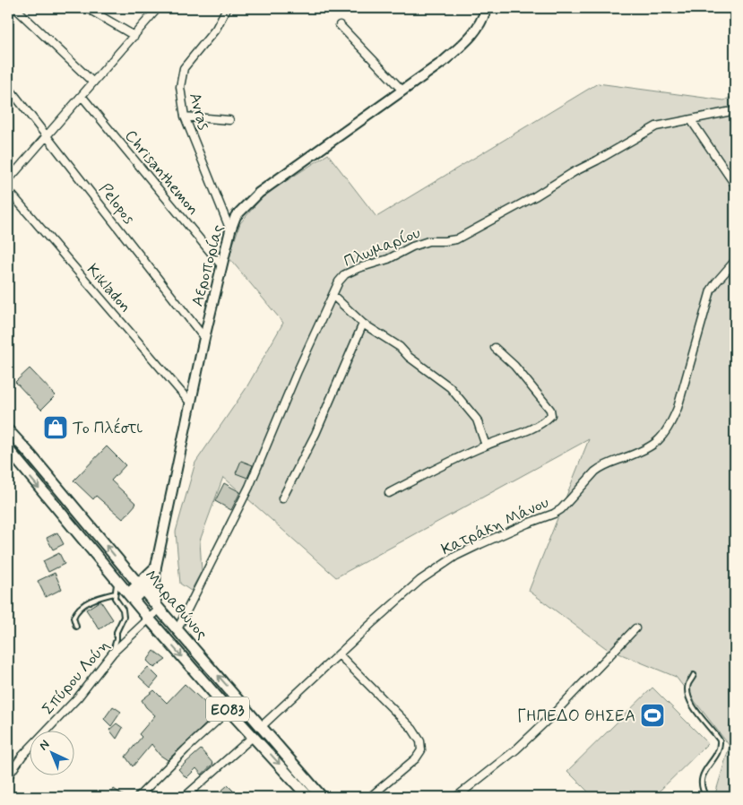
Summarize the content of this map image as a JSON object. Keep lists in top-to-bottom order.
{
  "streets": {
    "main road": ["Μαραθώνος", "ΕΟ83"],
    "street": [
      "Avras",
      "Chrisanthemon",
      "Pelopos",
      "Πλωμαρίου",
      "Αεροπορίας",
      "Kikladon",
      "Κατράκη Μάνου",
      "Σπύρου Λούη"
    ]
  },
  "crossings": [
    ["Avras", "Αεροπορίας"],
    ["Chrisanthemon", "Αεροπορίας"],
    ["Pelopos", "Αεροπορίας"],
    ["Πλωμαρίου", "Μαραθώνος"],
    ["Αεροπορίας", "Kikladon"],
    ["Κατράκη Μάνου", "Μαραθώνος"],
    ["Μαραθώνος", "Σπύρου Λούη"]
  ],
  "places": {
    "shop": ["Το Πλέστι"],
    "sports": ["ΓΗΠΕΔΟ ΘΗΣΕΑ"]
  },
  "north": "top left"
}
